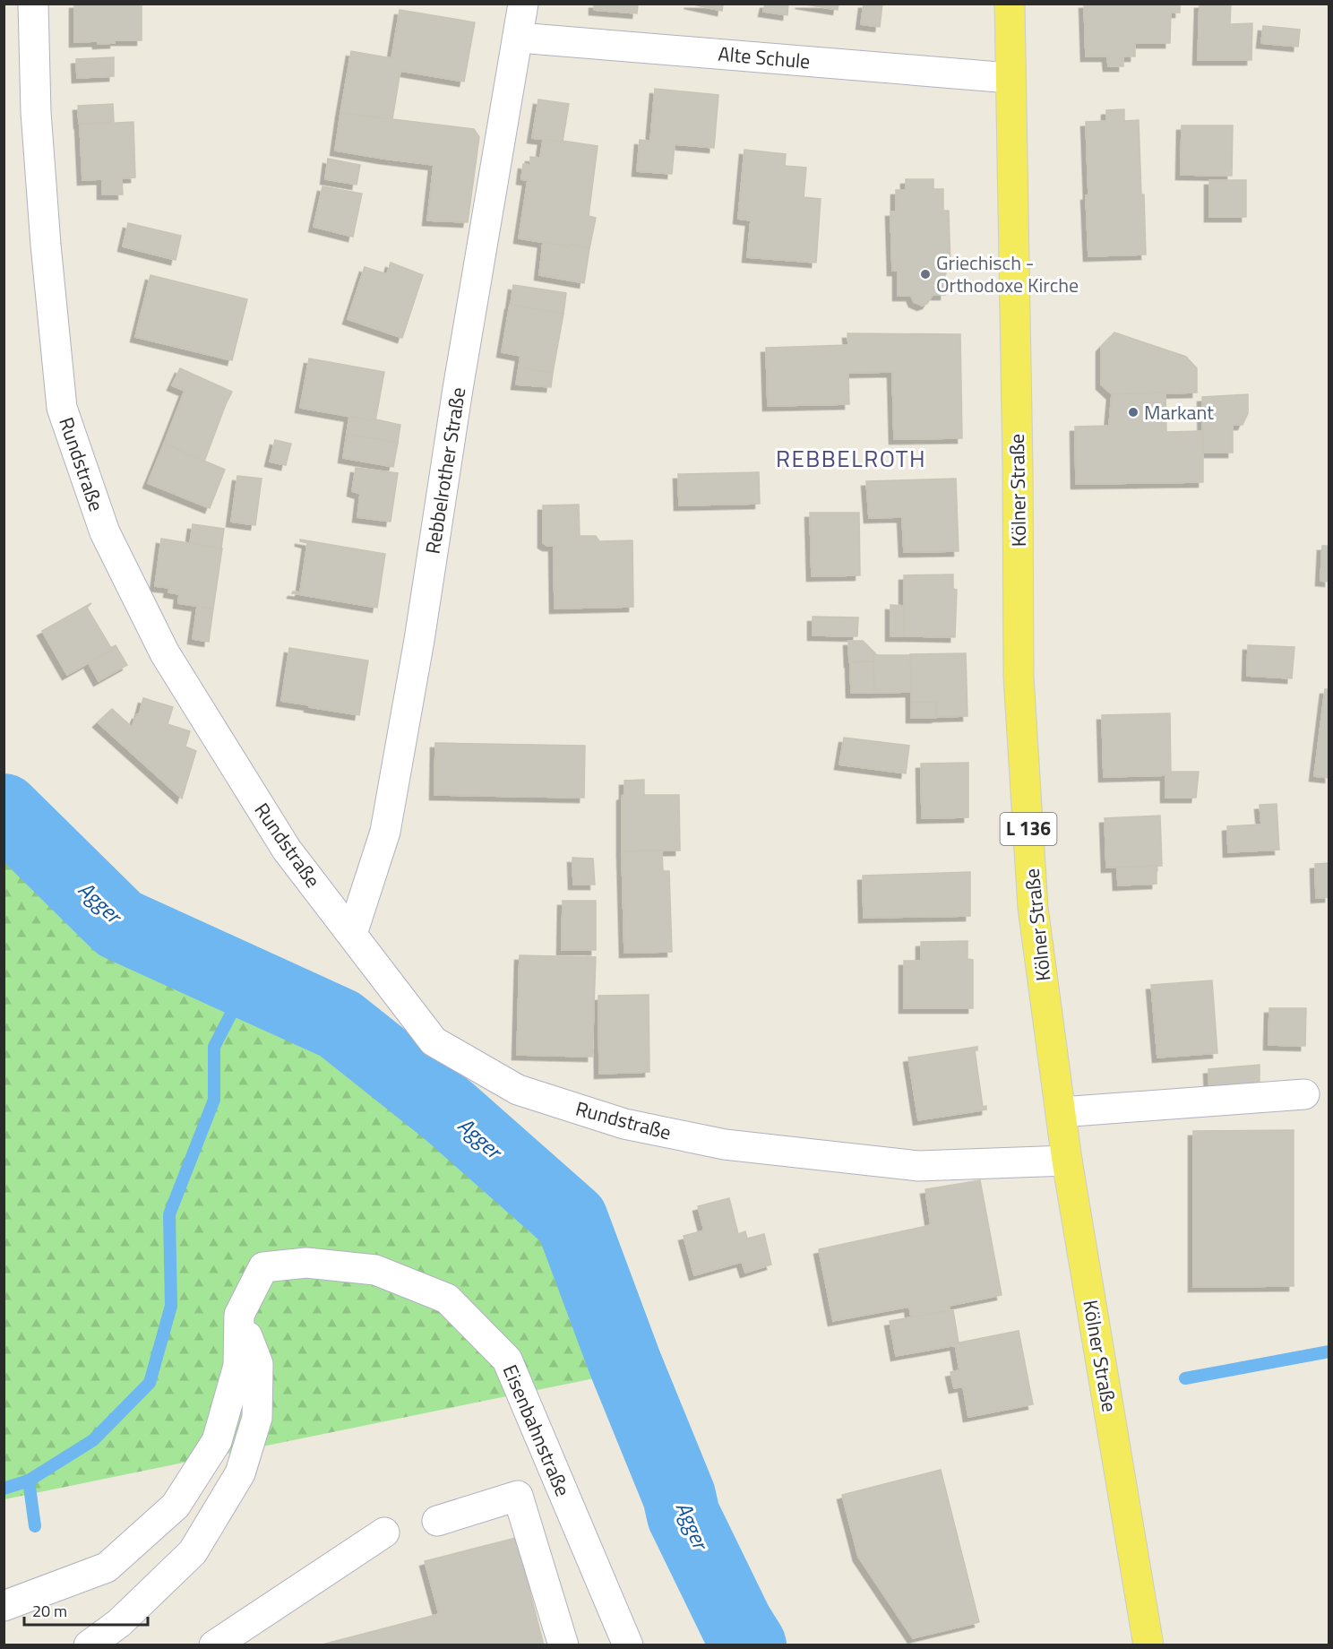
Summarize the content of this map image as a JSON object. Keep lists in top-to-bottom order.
{
  "streets": {
    "main road": ["Kölner Straße", "L 136"],
    "street": [
      "Alte Schule",
      "Rundstraße",
      "Rebbelrother Straße",
      "Eisenbahnstraße"
    ]
  },
  "crossings": [
    ["Alte Schule", "Rebbelrother Straße"],
    ["Alte Schule", "Kölner Straße"],
    ["Rundstraße", "Rebbelrother Straße"],
    ["Rundstraße", "Kölner Straße"]
  ],
  "districts": ["REBBELROTH"],
  "water": ["Agger"],
  "places": ["Griechisch - Orthodoxe Kirche", "Markant"],
  "scale_bar": "20 m"
}
